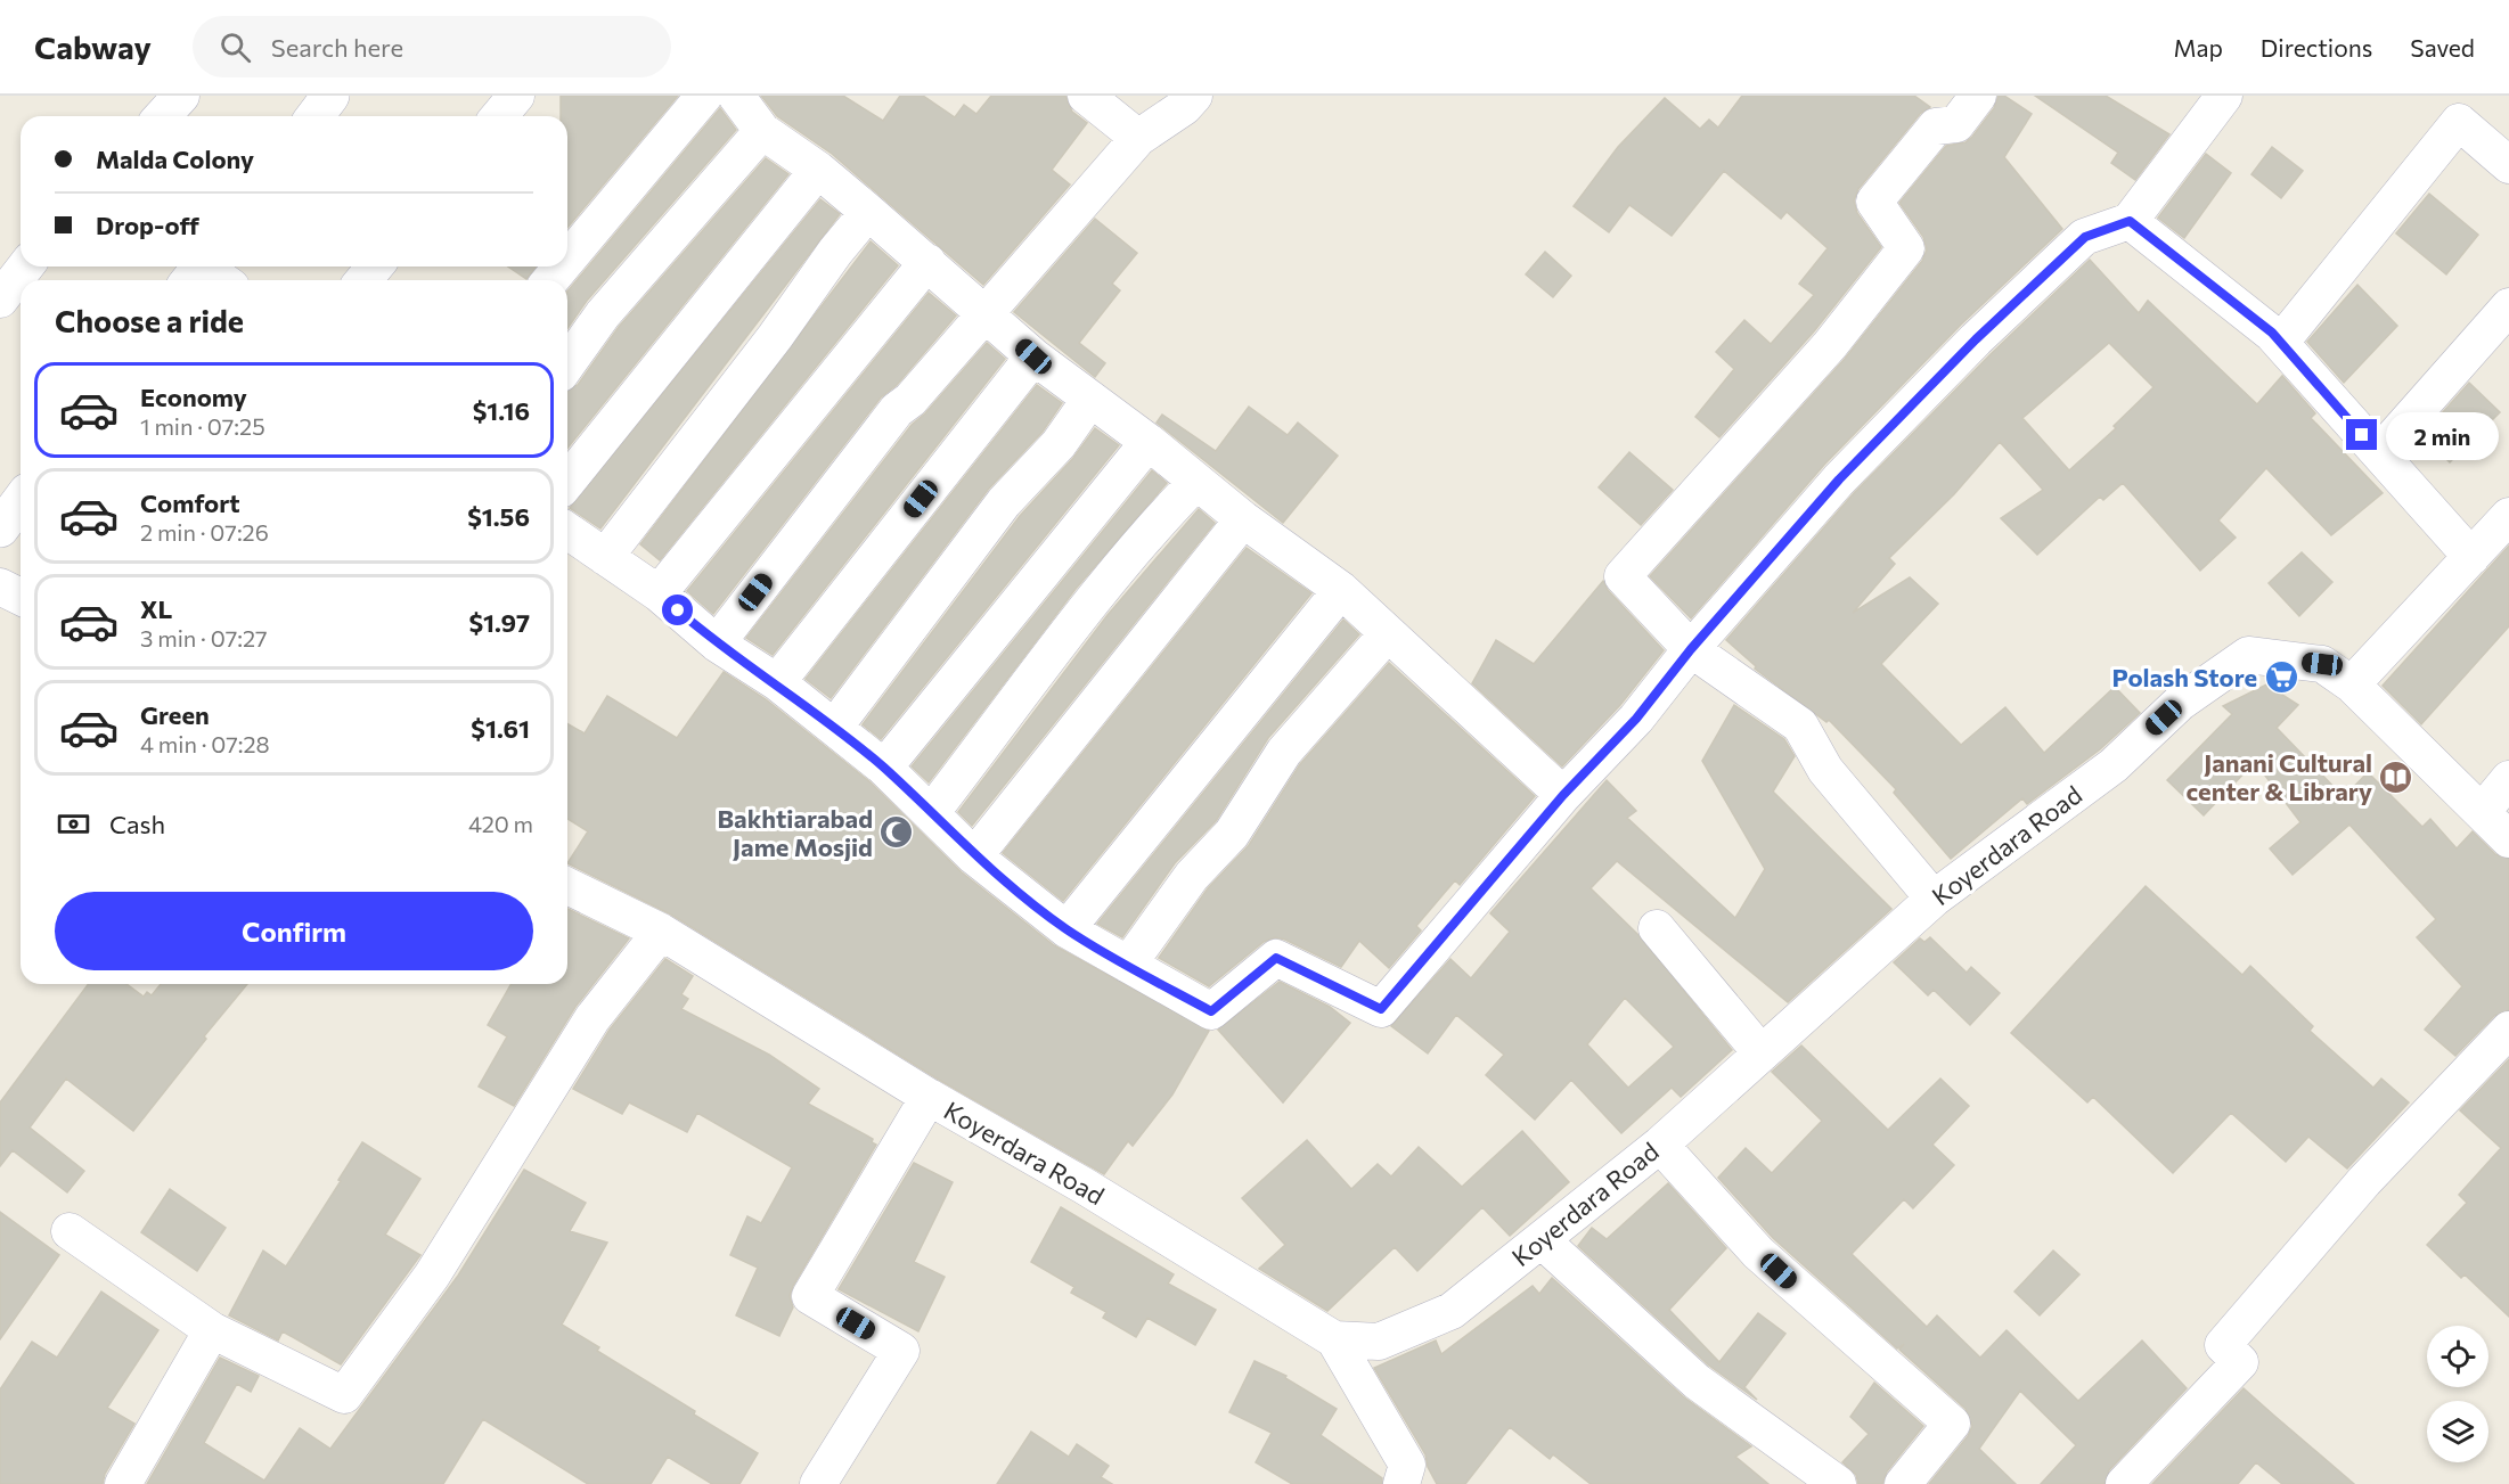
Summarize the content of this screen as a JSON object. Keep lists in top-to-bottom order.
{
  "streets": {
    "street": ["Koyerdara Road"]
  },
  "places": {
    "supermarket": ["Polash Store"],
    "library": ["Janani Cultural center & Library"],
    "mosque": ["Bakhtiarabad Jame Mosjid"]
  },
  "page": {
    "header": "Cabway",
    "search": "Search here",
    "nav": ["Map", "Directions", "Saved"],
    "banner": ["Malda Colony", "Drop-off"],
    "heading": "Choose a ride",
    "list": [
      {
        "name": "Economy",
        "note": "1 min · 07:25",
        "value": "$1.16"
      },
      {
        "name": "Comfort",
        "note": "2 min · 07:26",
        "value": "$1.56"
      },
      {
        "name": "XL",
        "note": "3 min · 07:27",
        "value": "$1.97"
      },
      {
        "name": "Green",
        "note": "4 min · 07:28",
        "value": "$1.61"
      }
    ],
    "bubble": "2 min",
    "pay": ["Cash", "420 m"],
    "buttons": "Confirm"
  }
}
